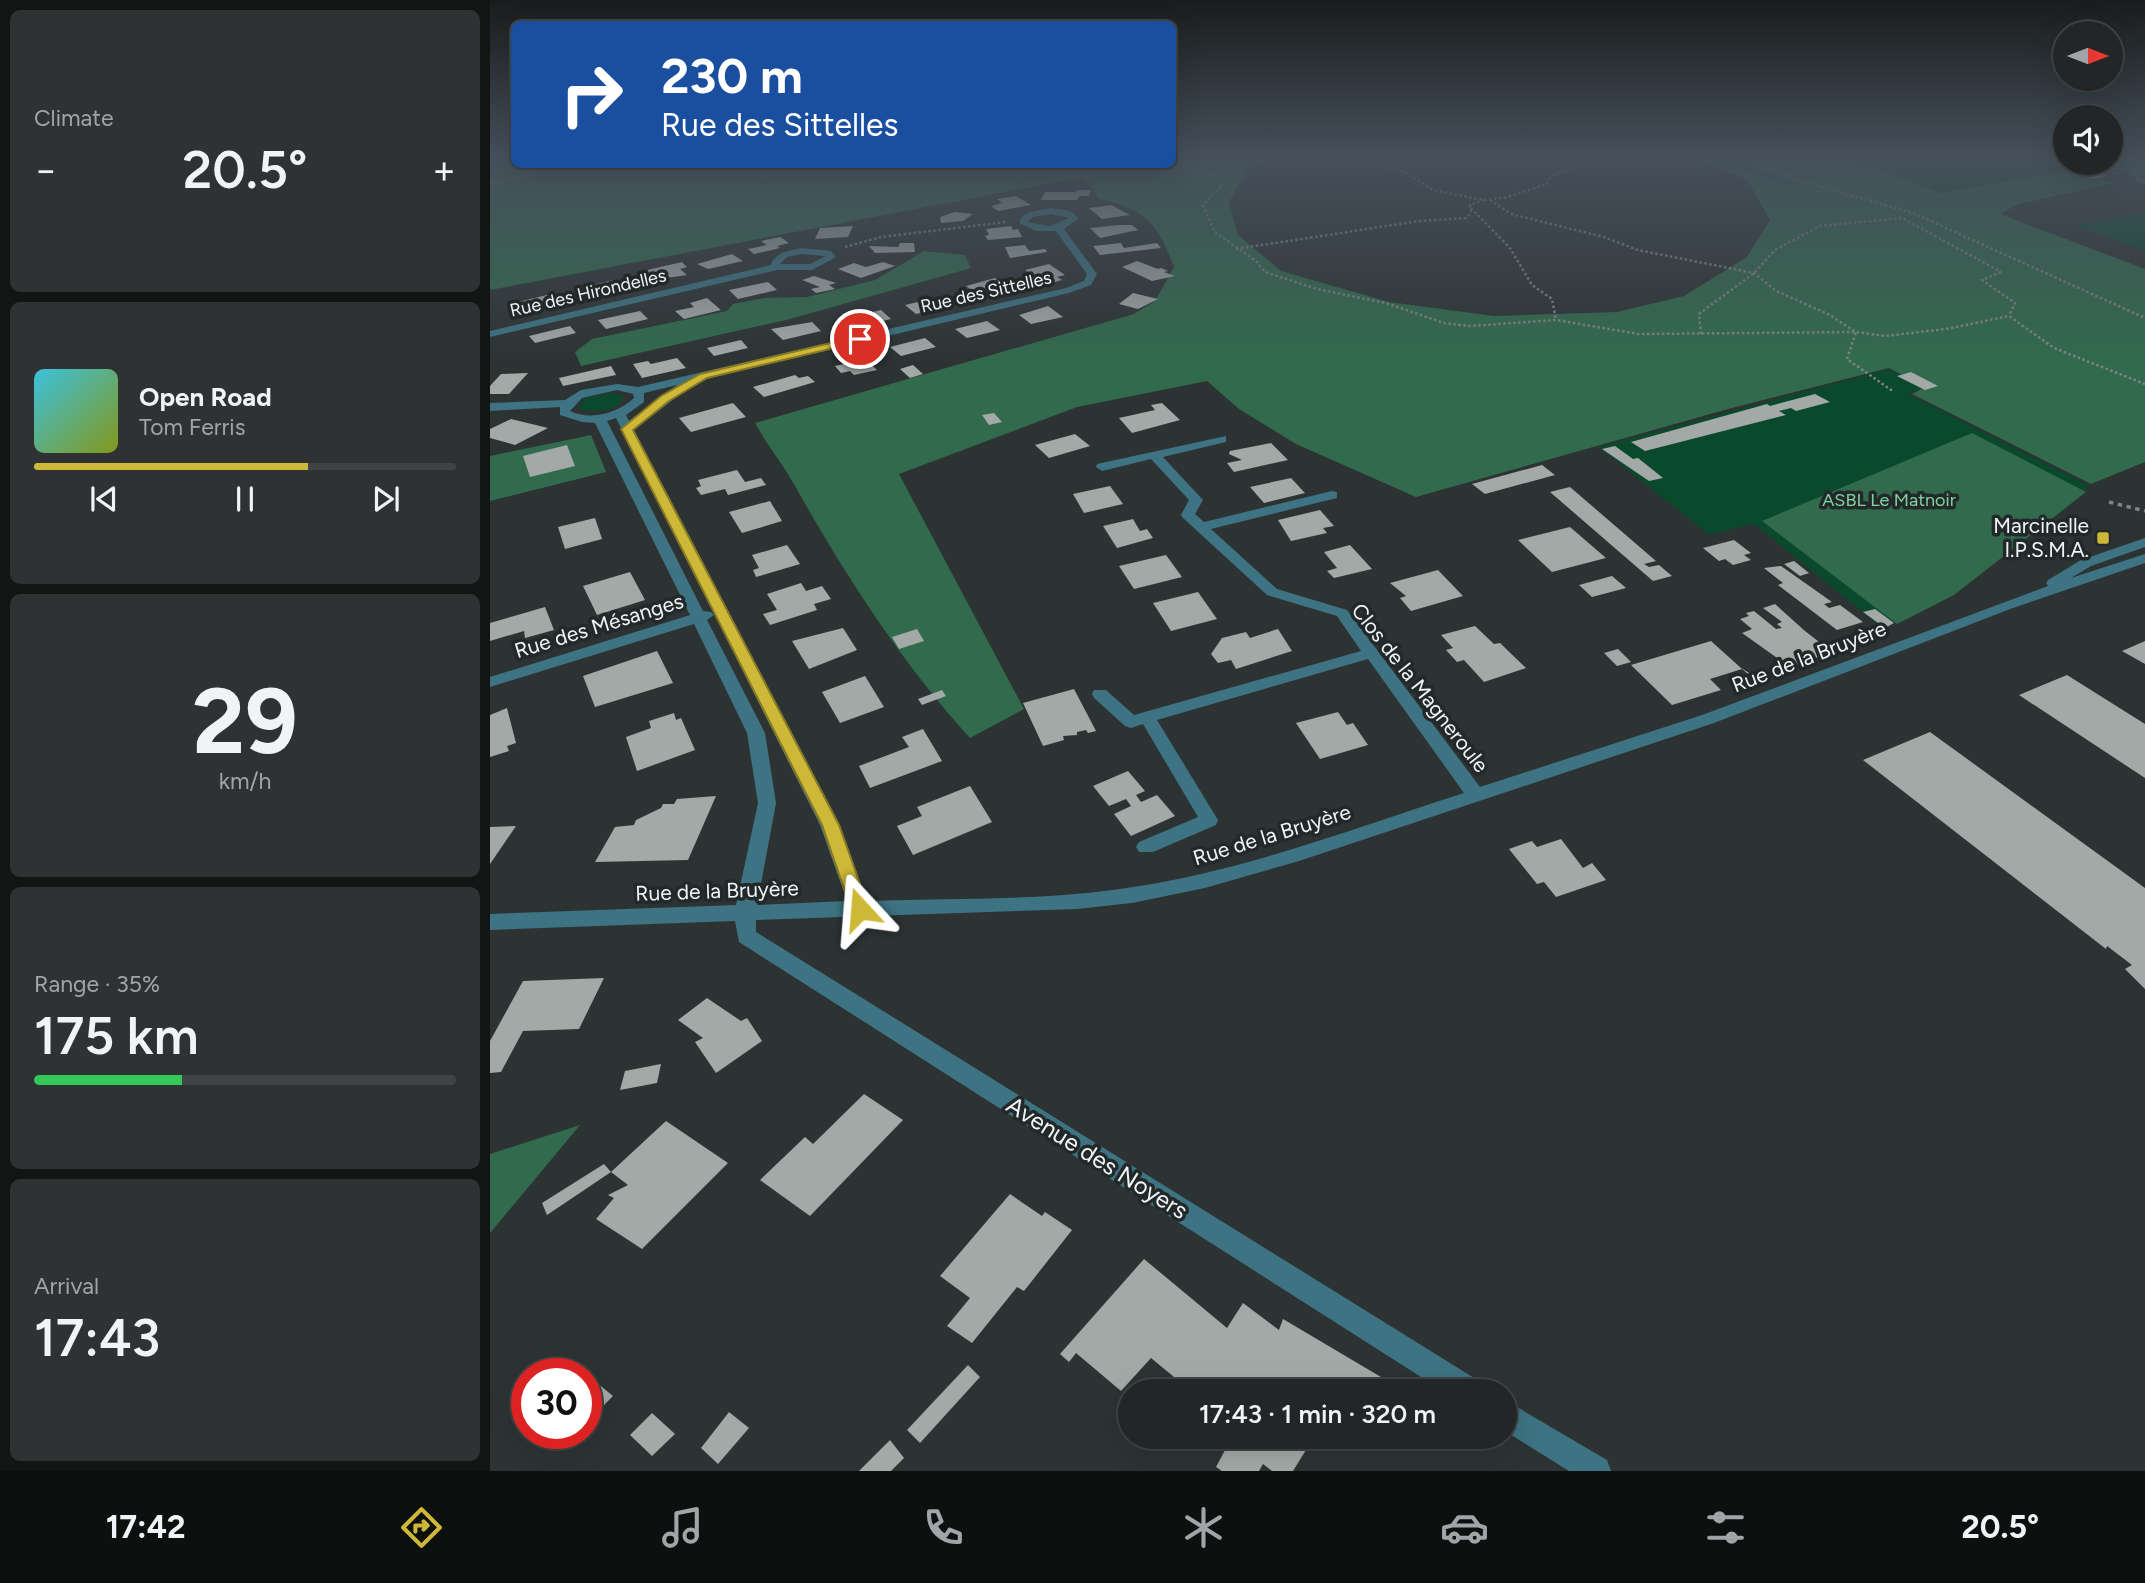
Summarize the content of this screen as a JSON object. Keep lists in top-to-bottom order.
{
  "streets": {
    "street": [
      "Rue des Sittelles",
      "Rue des Hirondelles",
      "Rue des Mésanges",
      "Rue de la Bruyère",
      "Clos de la Magneroule",
      "Avenue des Noyers"
    ]
  },
  "crossings": [
    ["Rue de la Bruyère", "Clos de la Magneroule"],
    ["Rue de la Bruyère", "Avenue des Noyers"]
  ],
  "parks": ["ASBL Le Matnoir"],
  "places": {
    "transit": ["Marcinelle I.P.S.M.A."]
  },
  "north": "right",
  "page": {
    "tile": [
      "Climate",
      ["29", "km/h"],
      ["Range · 35%", "175 km"],
      ["Arrival", "17:43"]
    ],
    "turn": ["230 m", "Rue des Sittelles"],
    "heat": ["−", "20.5°", "+"],
    "song": ["Open Road", "Tom Ferris"],
    "limit": "30",
    "trip": "17:43 · 1 min · 320 m",
    "tabs": ["17:42", "20.5°"]
  }
}
